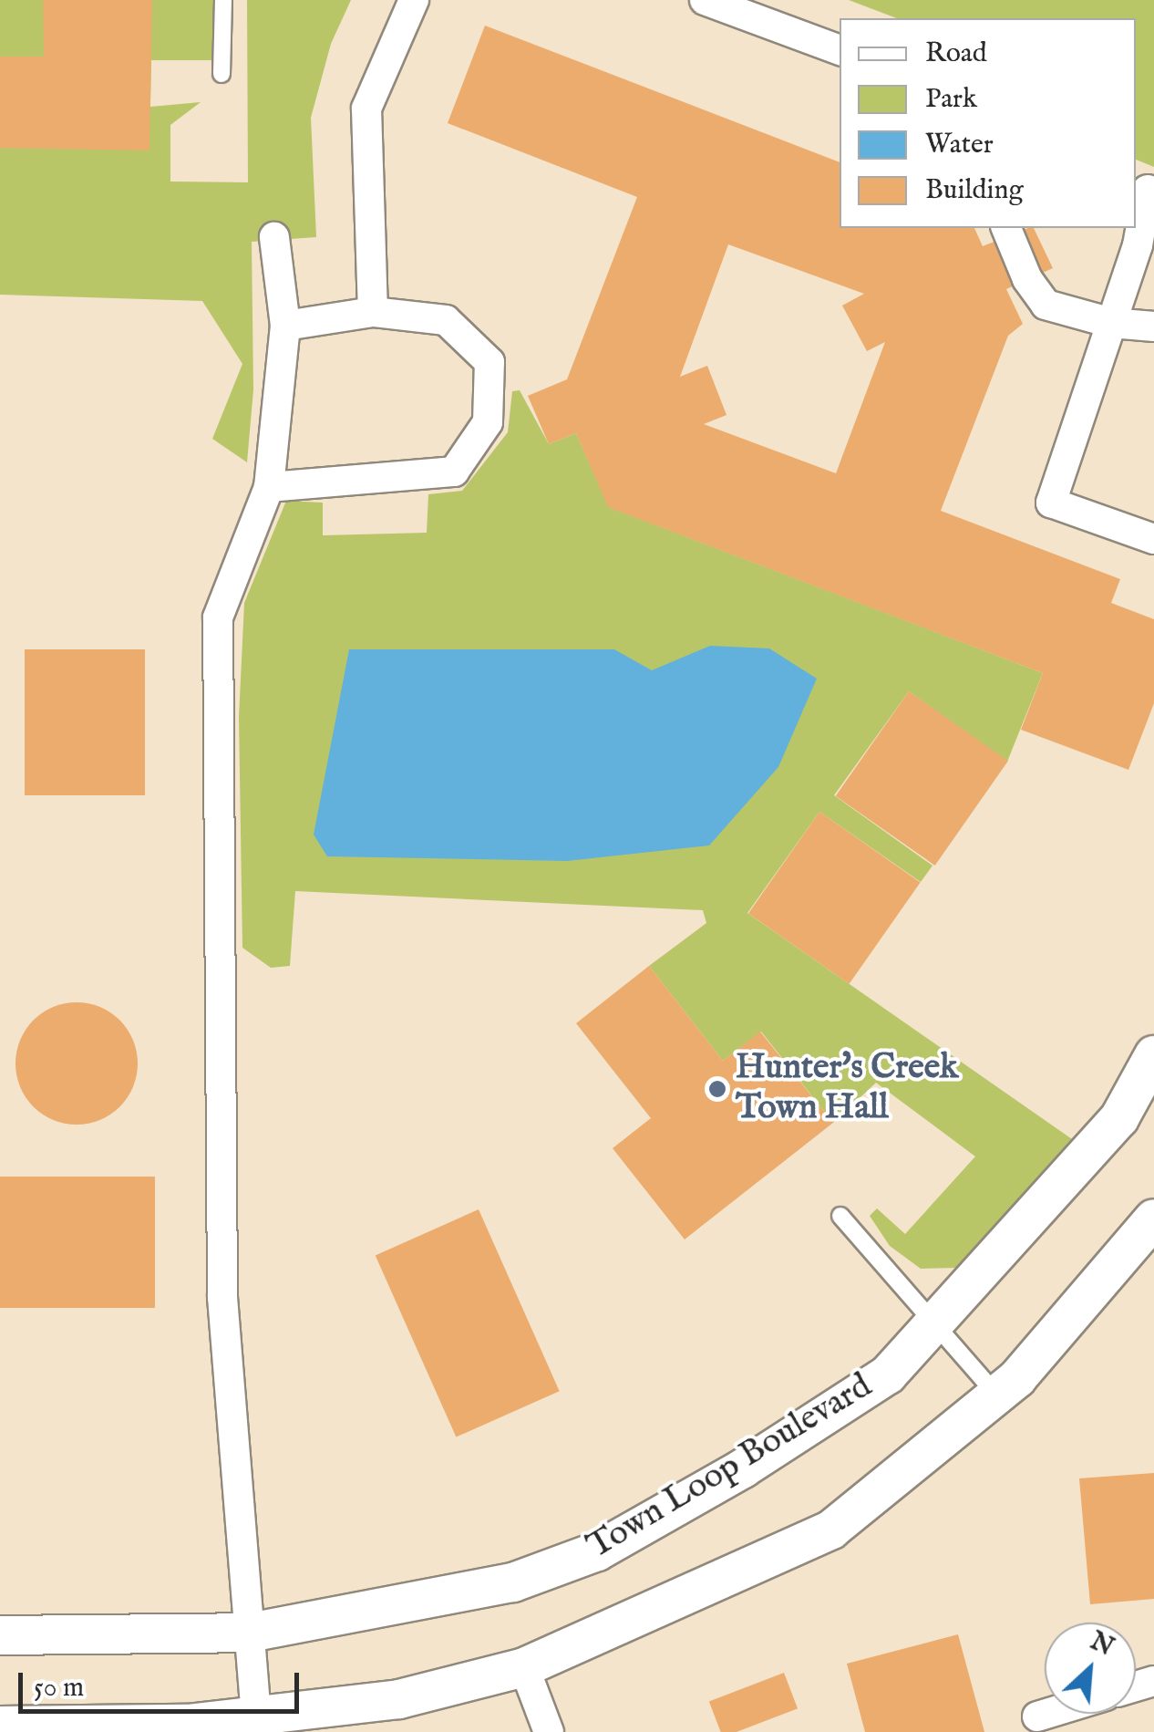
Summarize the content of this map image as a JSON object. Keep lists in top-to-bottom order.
{
  "streets": {
    "street": ["Town Loop Boulevard"]
  },
  "places": ["Hunter's Creek Town Hall"],
  "legend": [
    "Road",
    "Park",
    "Water",
    "Building"
  ],
  "scale_bar": "50 m",
  "north": "top right"
}
